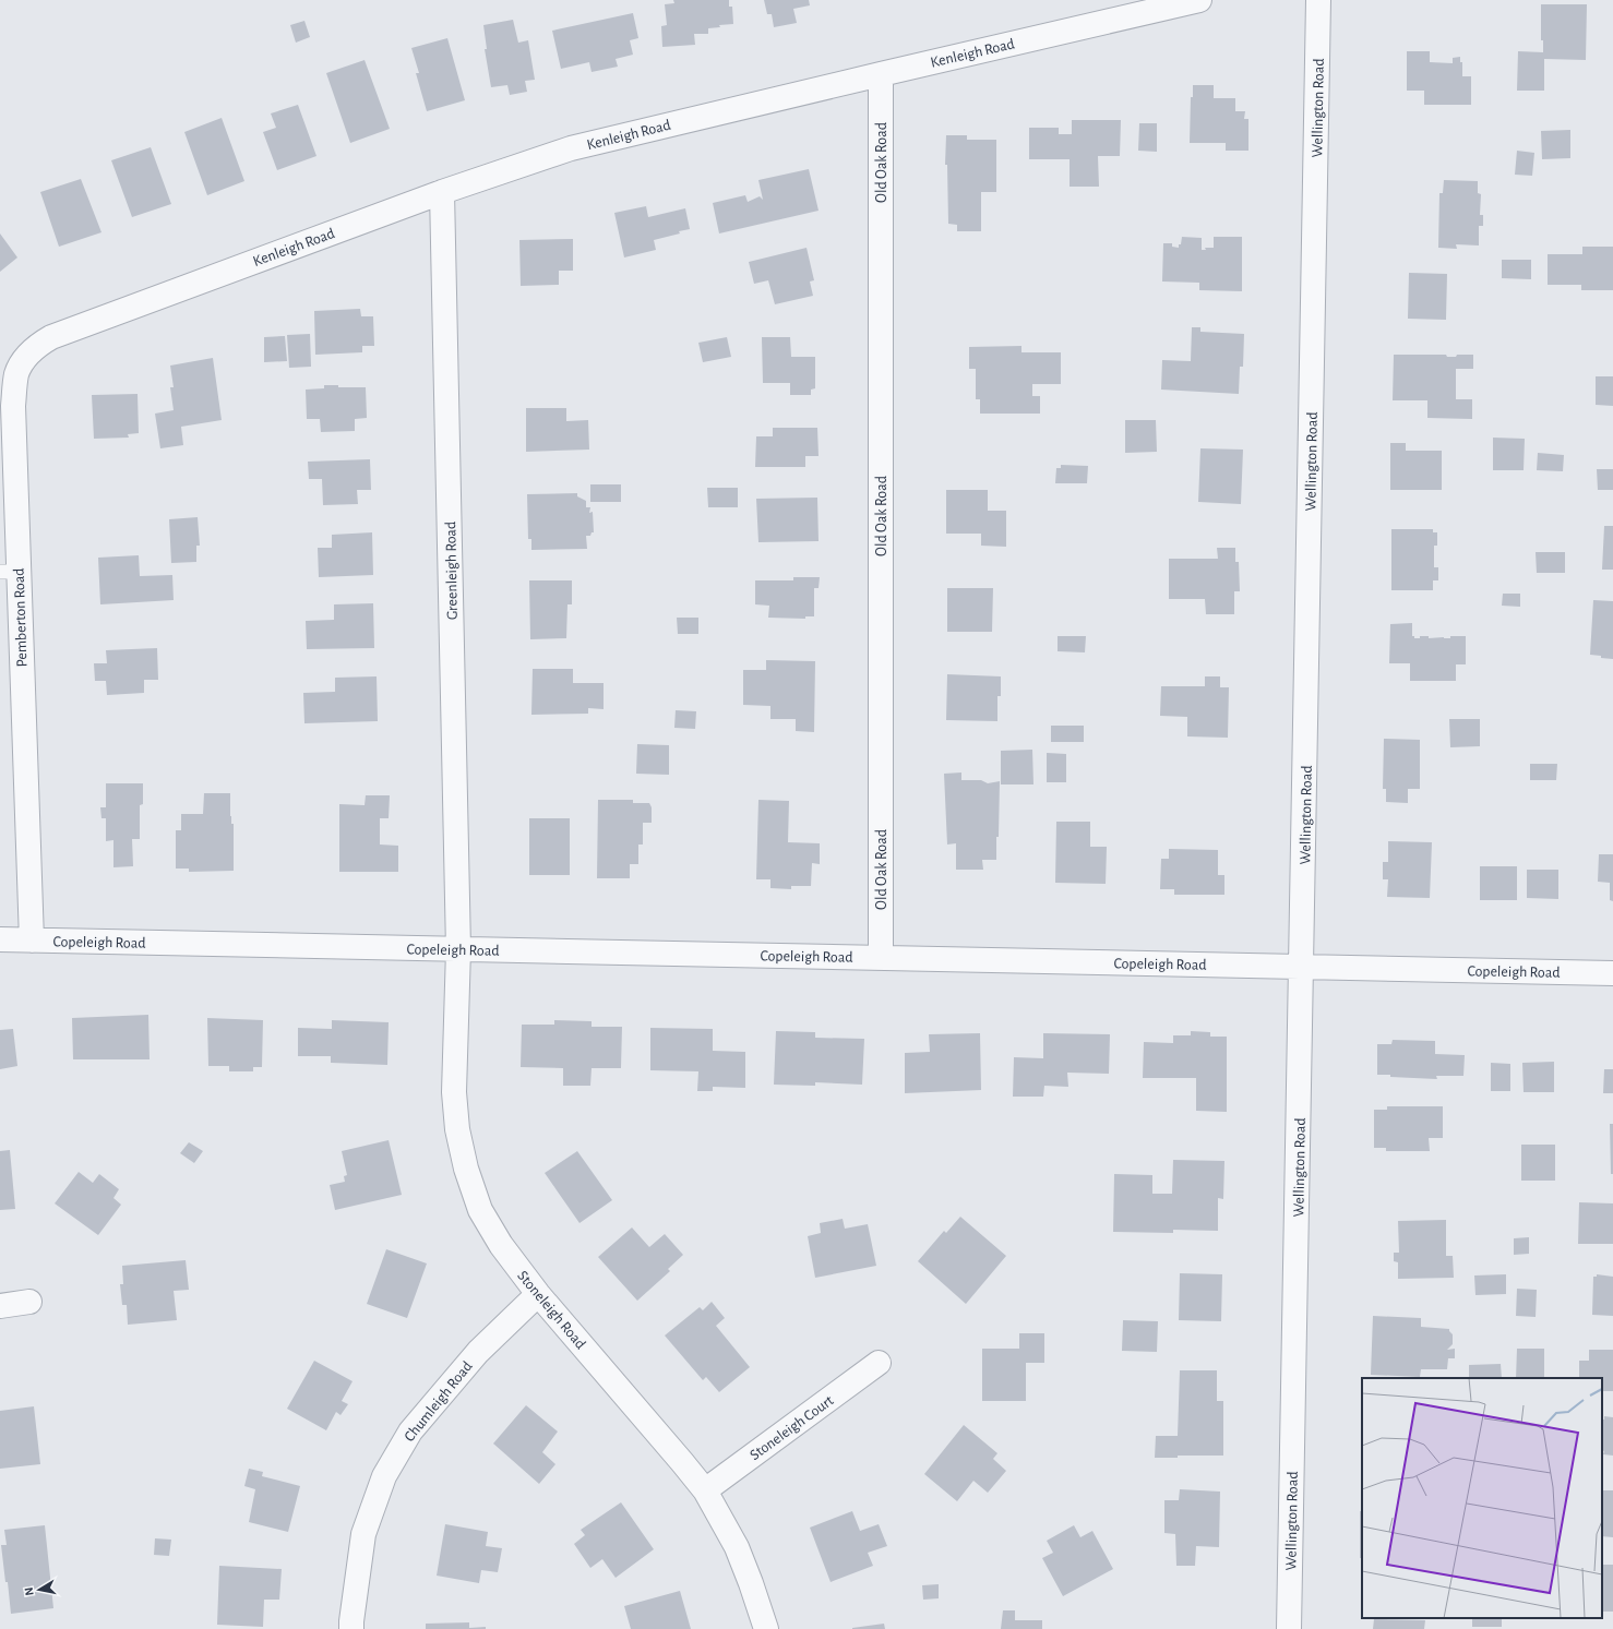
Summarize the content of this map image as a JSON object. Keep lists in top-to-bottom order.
{
  "streets": {
    "street": [
      "Kenleigh Road",
      "Wellington Road",
      "Old Oak Road",
      "Greenleigh Road",
      "Pemberton Road",
      "Copeleigh Road",
      "Stoneleigh Road",
      "Chumleigh Road",
      "Stoneleigh Court"
    ]
  },
  "crossings": [
    ["Kenleigh Road", "Old Oak Road"],
    ["Kenleigh Road", "Greenleigh Road"],
    ["Kenleigh Road", "Pemberton Road"],
    ["Wellington Road", "Copeleigh Road"],
    ["Old Oak Road", "Copeleigh Road"],
    ["Greenleigh Road", "Copeleigh Road"],
    ["Greenleigh Road", "Stoneleigh Road"],
    ["Pemberton Road", "Copeleigh Road"],
    ["Copeleigh Road", "Stoneleigh Road"],
    ["Stoneleigh Road", "Chumleigh Road"],
    ["Stoneleigh Road", "Stoneleigh Court"]
  ],
  "north": "left"
}
